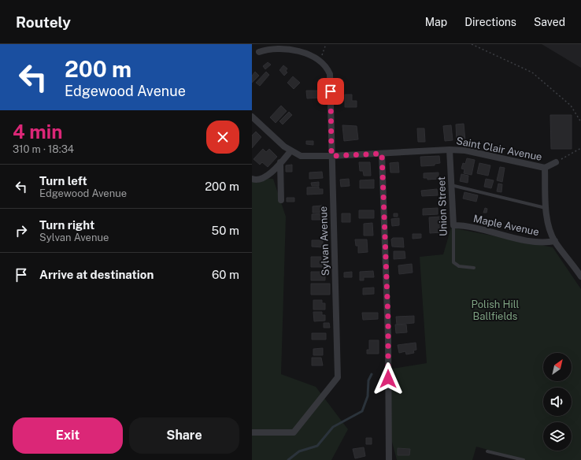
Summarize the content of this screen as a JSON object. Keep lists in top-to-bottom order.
{
  "streets": {
    "street": [
      "Saint Clair Avenue",
      "Union Street",
      "Maple Avenue",
      "Sylvan Avenue"
    ]
  },
  "crossings": [
    ["Saint Clair Avenue", "Union Street"],
    ["Saint Clair Avenue", "Sylvan Avenue"],
    ["Union Street", "Maple Avenue"]
  ],
  "parks": ["Polish Hill Ballfields"],
  "north": "top right",
  "page": {
    "header": "Routely",
    "nav": ["Map", "Directions", "Saved"],
    "turn": ["200 m", "Edgewood Avenue"],
    "heading": ["4 min", "310 m · 18:34"],
    "list": [
      {
        "name": "Turn left",
        "note": "Edgewood Avenue",
        "value": "200 m"
      },
      {
        "name": "Turn right",
        "note": "Sylvan Avenue",
        "value": "50 m"
      },
      {
        "name": "Arrive at destination",
        "value": "60 m"
      }
    ],
    "buttons": ["Exit", "Share"]
  }
}
